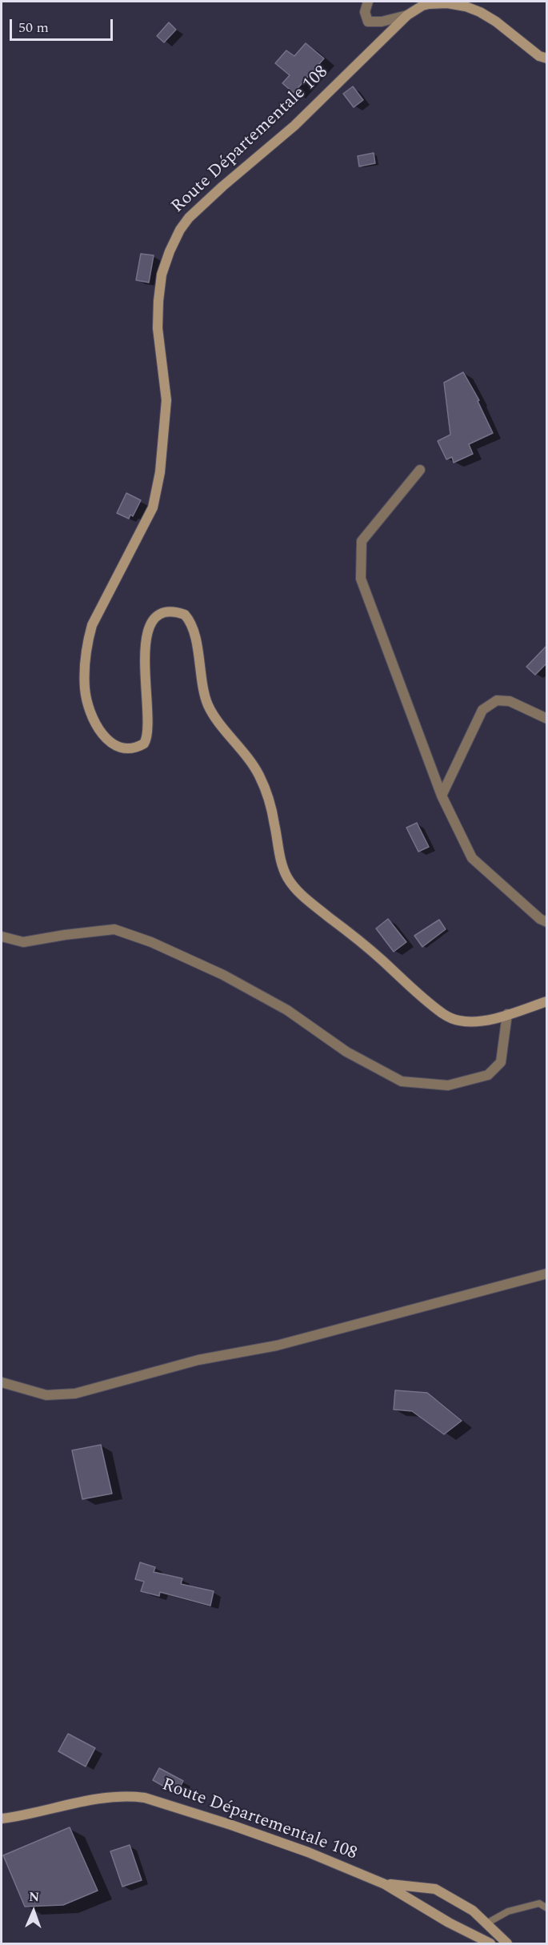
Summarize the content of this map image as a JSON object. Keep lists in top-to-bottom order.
{
  "streets": {
    "main road": ["Route Départementale 108"]
  },
  "scale_bar": "50 m",
  "north": "top"
}
